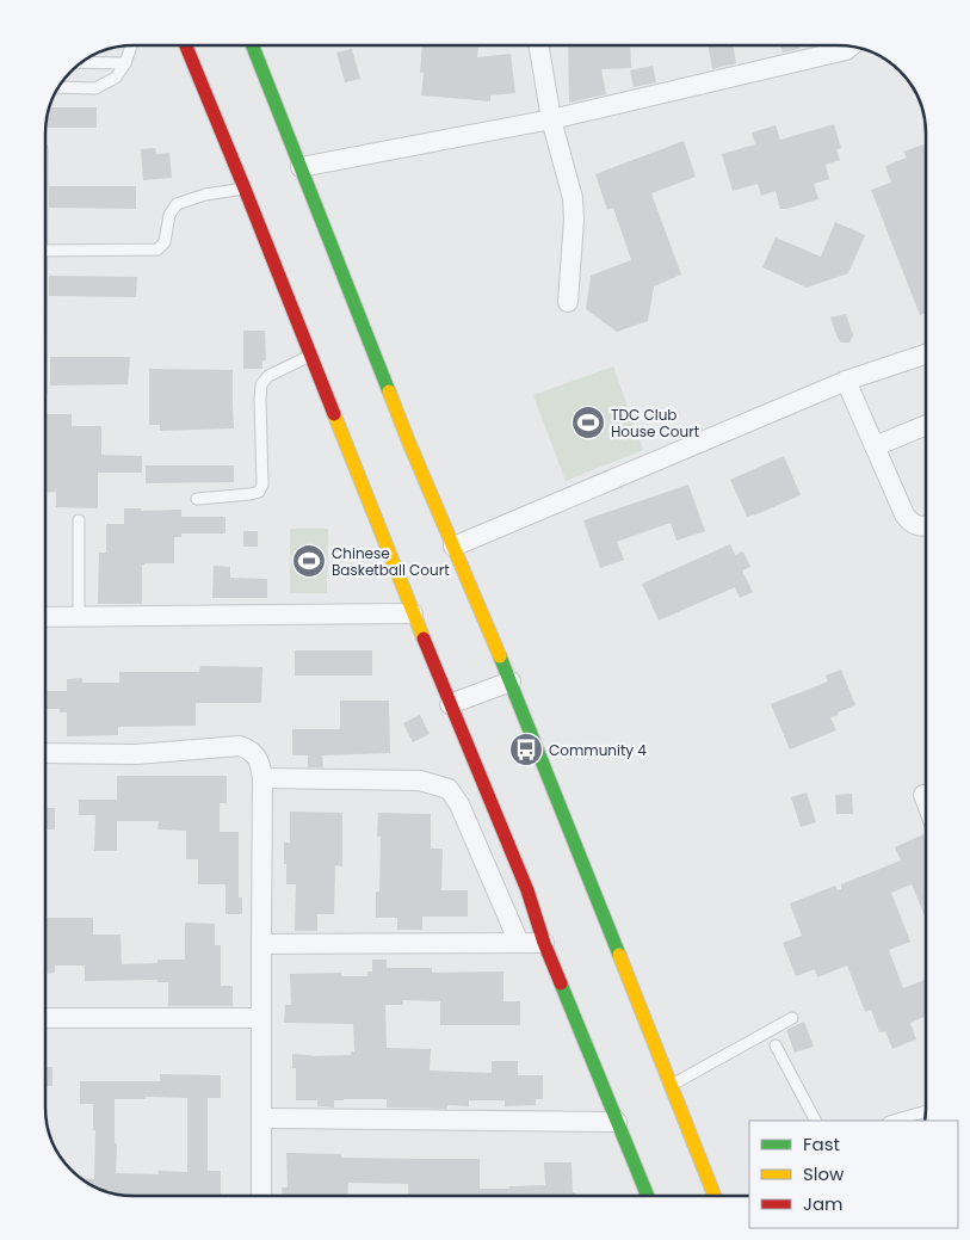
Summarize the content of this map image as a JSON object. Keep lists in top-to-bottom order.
{
  "places": {
    "sports": ["TDC Club House Court", "Chinese Basketball Court"],
    "bus stop": ["Community 4"]
  },
  "legend": ["Fast", "Slow", "Jam"]
}
